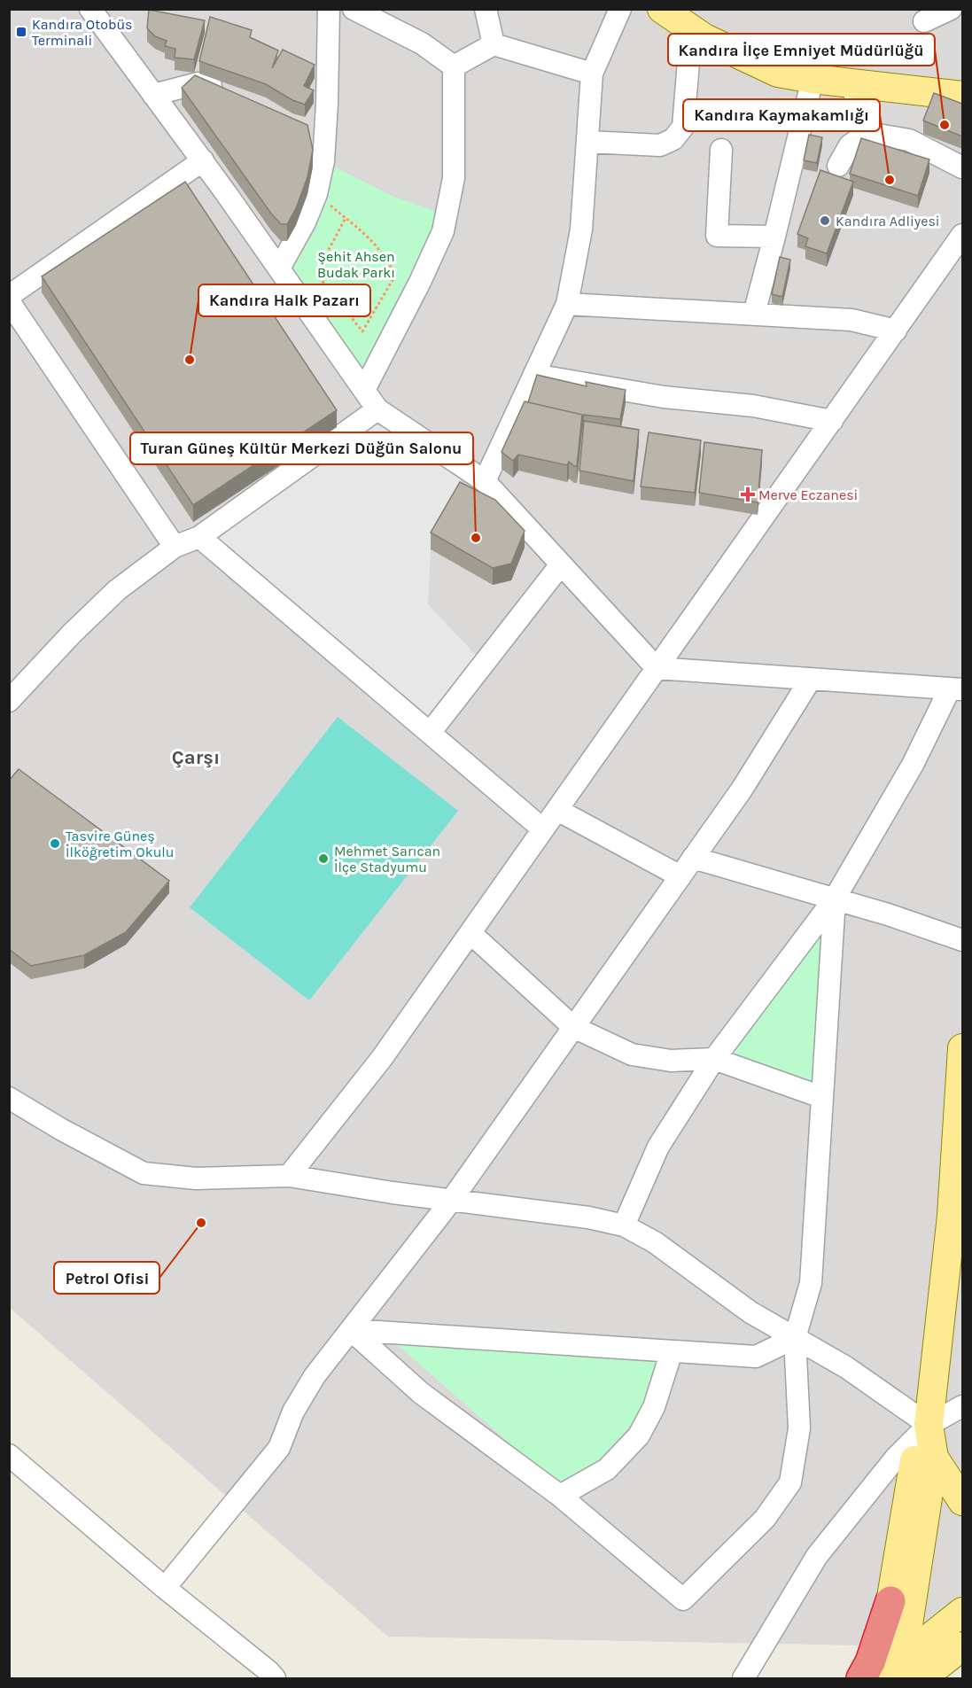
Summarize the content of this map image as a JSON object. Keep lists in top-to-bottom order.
{
  "districts": ["Çarşı"],
  "parks": ["Şehit Ahsen Budak Parkı"],
  "places": {
    "transit": ["Kandıra Otobüs Terminali"],
    "other": [
      "Kandıra İlçe Emniyet Müdürlüğü",
      "Kandıra Kaymakamlığı",
      "Kandıra Adliyesi",
      "Kandıra Halk Pazarı",
      "Turan Güneş Kültür Merkezi Düğün Salonu",
      "Tasvire Güneş İlköğretim Okulu",
      "Mehmet Sarıcan İlçe Stadyumu",
      "Petrol Ofisi"
    ],
    "health": ["Merve Eczanesi"]
  }
}
